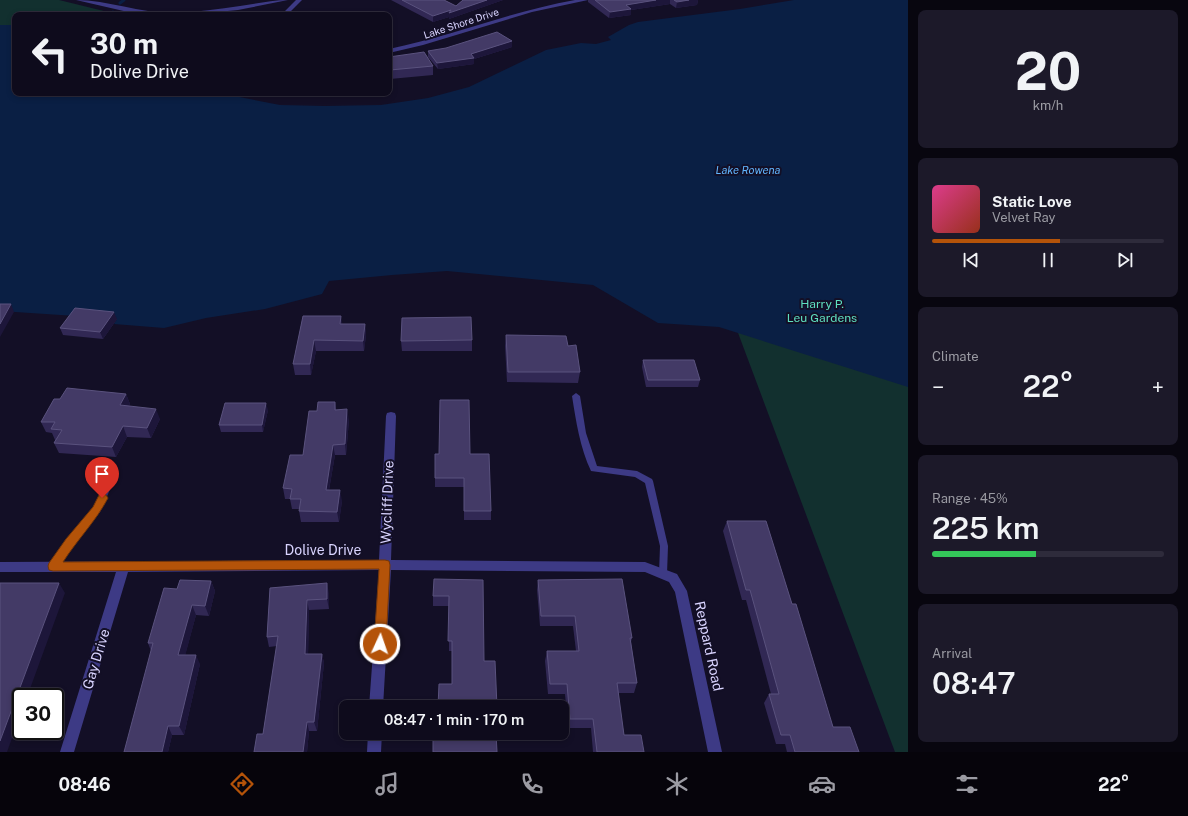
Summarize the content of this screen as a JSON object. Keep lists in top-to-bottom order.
{
  "streets": {
    "street": [
      "Lake Shore Drive",
      "Wycliff Drive",
      "Dolive Drive",
      "Reppard Road",
      "Gay Drive"
    ]
  },
  "crossings": [
    ["Wycliff Drive", "Dolive Drive"],
    ["Dolive Drive", "Reppard Road"],
    ["Dolive Drive", "Gay Drive"]
  ],
  "water": ["Lake Rowena"],
  "parks": ["Harry P. Leu Gardens"],
  "page": {
    "tile": [
      ["20", "km/h"],
      "Climate",
      ["Range · 45%", "225 km"],
      ["Arrival", "08:47"]
    ],
    "turn": ["30 m", "Dolive Drive"],
    "song": ["Static Love", "Velvet Ray"],
    "heat": ["−", "22°", "+"],
    "limit": "30",
    "trip": "08:47 · 1 min · 170 m",
    "tabs": ["08:46", "22°"]
  }
}
